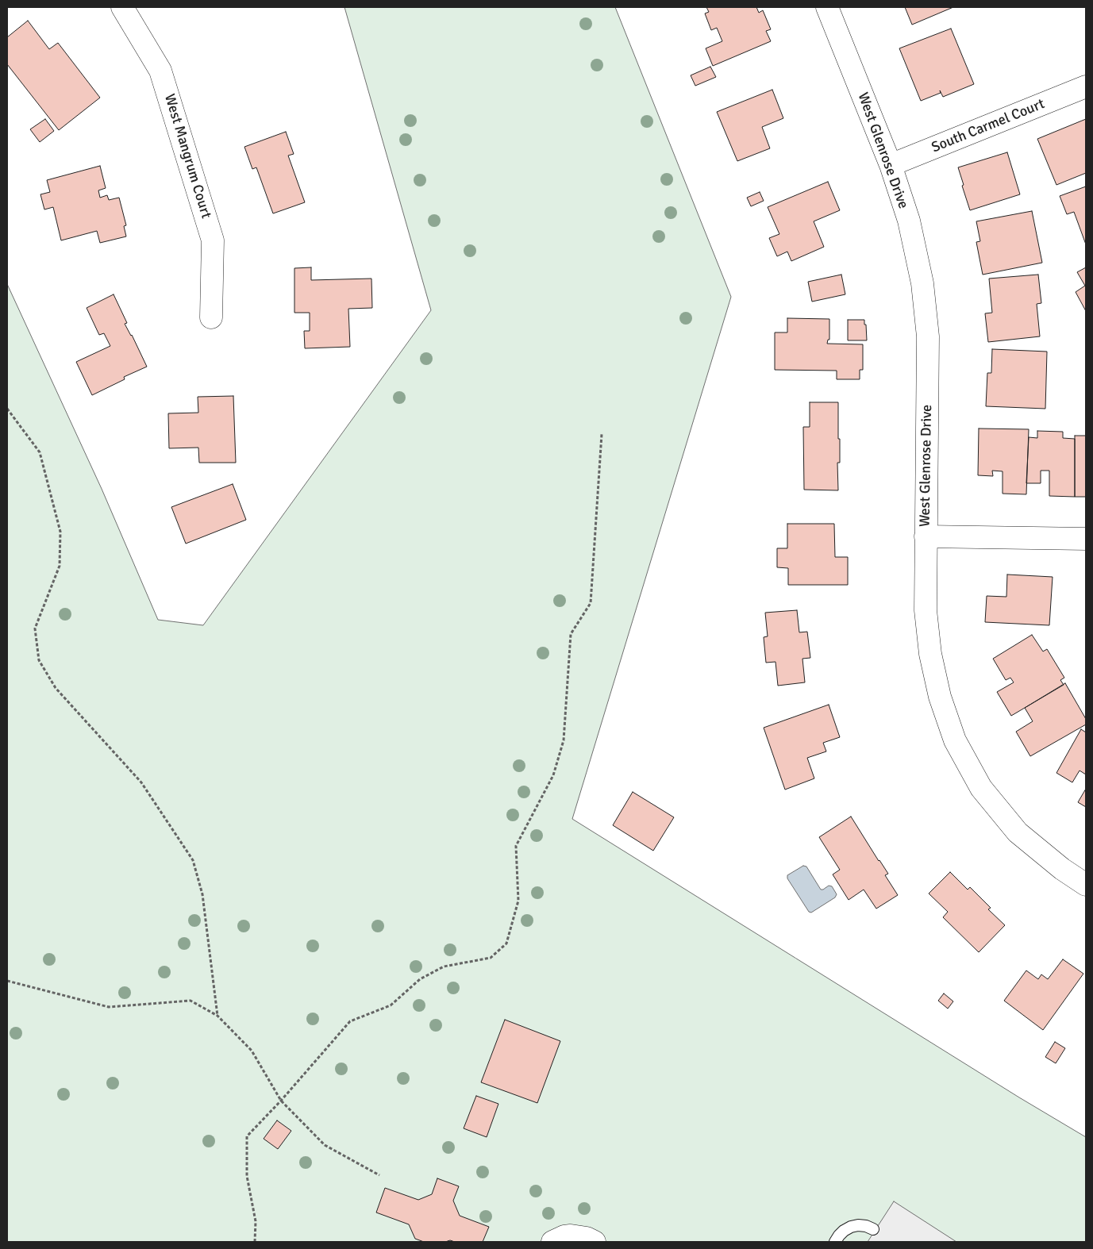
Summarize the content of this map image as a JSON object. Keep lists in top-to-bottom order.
{
  "streets": {
    "street": ["South Carmel Court", "West Glenrose Drive", "West Mangrum Court"]
  },
  "crossings": [
    ["South Carmel Court", "West Glenrose Drive"]
  ]
}
